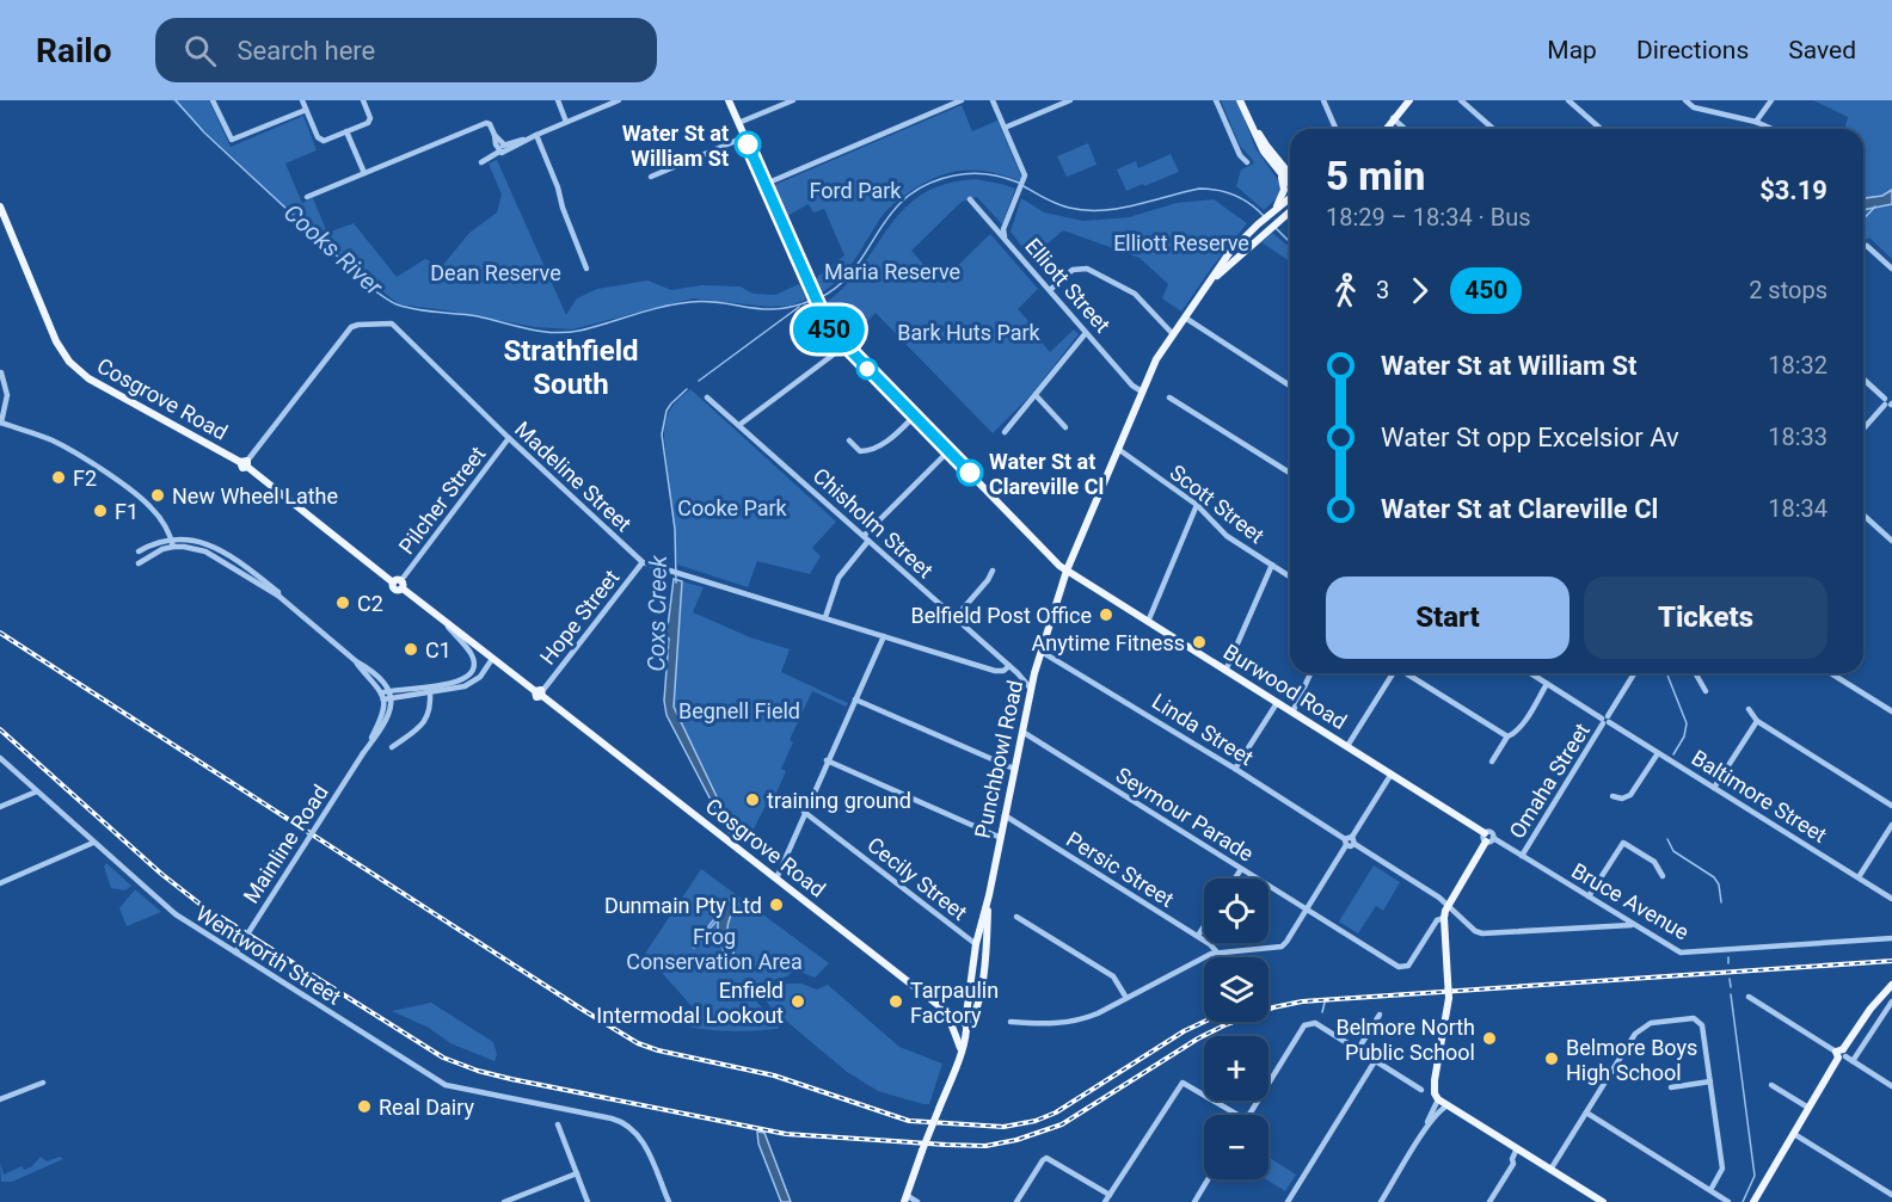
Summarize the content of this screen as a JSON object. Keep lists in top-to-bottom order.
{
  "streets": {
    "main road": ["Cosgrove Road", "Burwood Road", "Punchbowl Road"],
    "street": [
      "Elliott Street",
      "Madeline Street",
      "Pilcher Street",
      "Scott Street",
      "Chisholm Street",
      "Hope Street",
      "Linda Street",
      "Omaha Street",
      "Baltimore Street",
      "Seymour Parade",
      "Mainline Road",
      "Persic Street",
      "Cecily Street",
      "Bruce Avenue",
      "Wentworth Street"
    ]
  },
  "crossings": [
    ["Elliott Street", "Punchbowl Road"],
    ["Cosgrove Road", "Madeline Street"],
    ["Cosgrove Road", "Pilcher Street"],
    ["Cosgrove Road", "Hope Street"],
    ["Cosgrove Road", "Punchbowl Road"],
    ["Madeline Street", "Pilcher Street"],
    ["Madeline Street", "Chisholm Street"],
    ["Madeline Street", "Hope Street"],
    ["Scott Street", "Punchbowl Road"],
    ["Chisholm Street", "Punchbowl Road"],
    ["Burwood Road", "Punchbowl Road"],
    ["Burwood Road", "Bruce Avenue"],
    ["Linda Street", "Punchbowl Road"],
    ["Punchbowl Road", "Seymour Parade"],
    ["Punchbowl Road", "Persic Street"],
    ["Punchbowl Road", "Cecily Street"],
    ["Omaha Street", "Baltimore Street"],
    ["Omaha Street", "Bruce Avenue"],
    ["Mainline Road", "Wentworth Street"]
  ],
  "districts": ["Strathfield South"],
  "water": ["Cooks River", "Coxs Creek"],
  "parks": [
    "Ford Park",
    "Elliott Reserve",
    "Maria Reserve",
    "Dean Reserve",
    "Bark Huts Park",
    "Cooke Park",
    "Begnell Field",
    "Frog Conservation Area"
  ],
  "places": [
    "Water St at William St",
    "Water St at Clareville Cl",
    "F2",
    "New Wheel Lathe",
    "F1",
    "C2",
    "Belfield Post Office",
    "Anytime Fitness",
    "C1",
    "training ground",
    "Dunmain Pty Ltd",
    "Enfield Intermodal Lookout",
    "Tarpaulin Factory",
    "Belmore North Public School",
    "Belmore Boys High School",
    "Real Dairy"
  ],
  "lines": ["bus line 450"],
  "page": {
    "header": "Railo",
    "search": "Search here",
    "nav": ["Map", "Directions", "Saved"],
    "on_map": "450",
    "heading": ["5 min", "18:29 – 18:34 · Bus", "$3.19"],
    "legs": ["3", "450", "2 stops"],
    "list": [
      {
        "name": "Water St at William St",
        "value": "18:32"
      },
      {
        "name": "Water St opp Excelsior Av",
        "value": "18:33"
      },
      {
        "name": "Water St at Clareville Cl",
        "value": "18:34"
      }
    ],
    "buttons": ["Start", "Tickets"],
    "map_buttons": ["+", "−"]
  }
}
